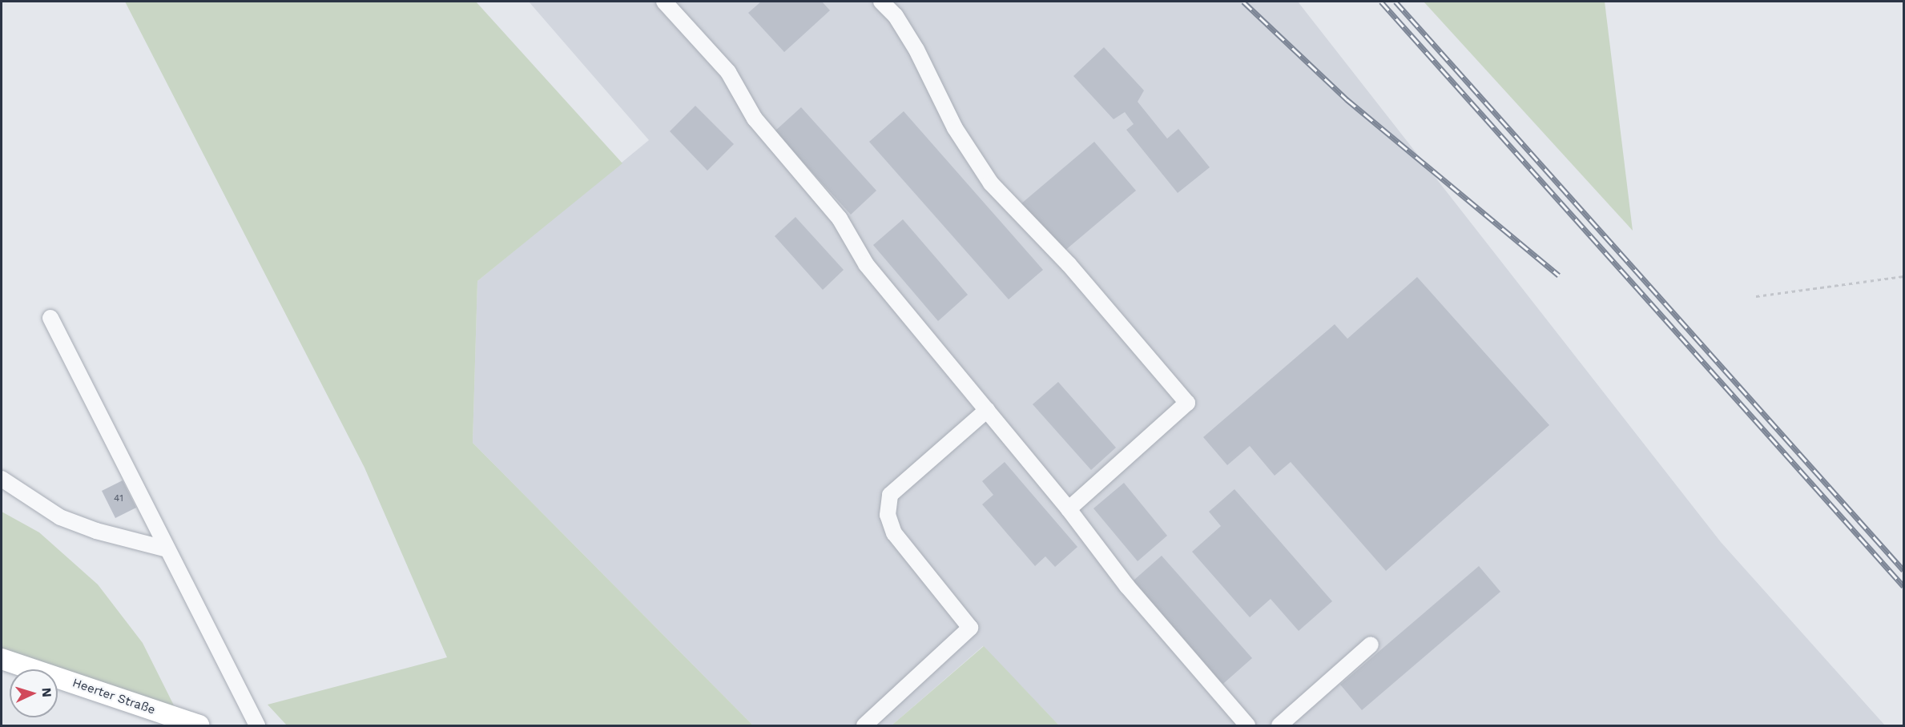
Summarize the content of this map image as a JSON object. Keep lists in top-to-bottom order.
{
  "streets": {
    "main road": ["Heerter Straße"]
  },
  "house_numbers": ["41"],
  "north": "right"
}
